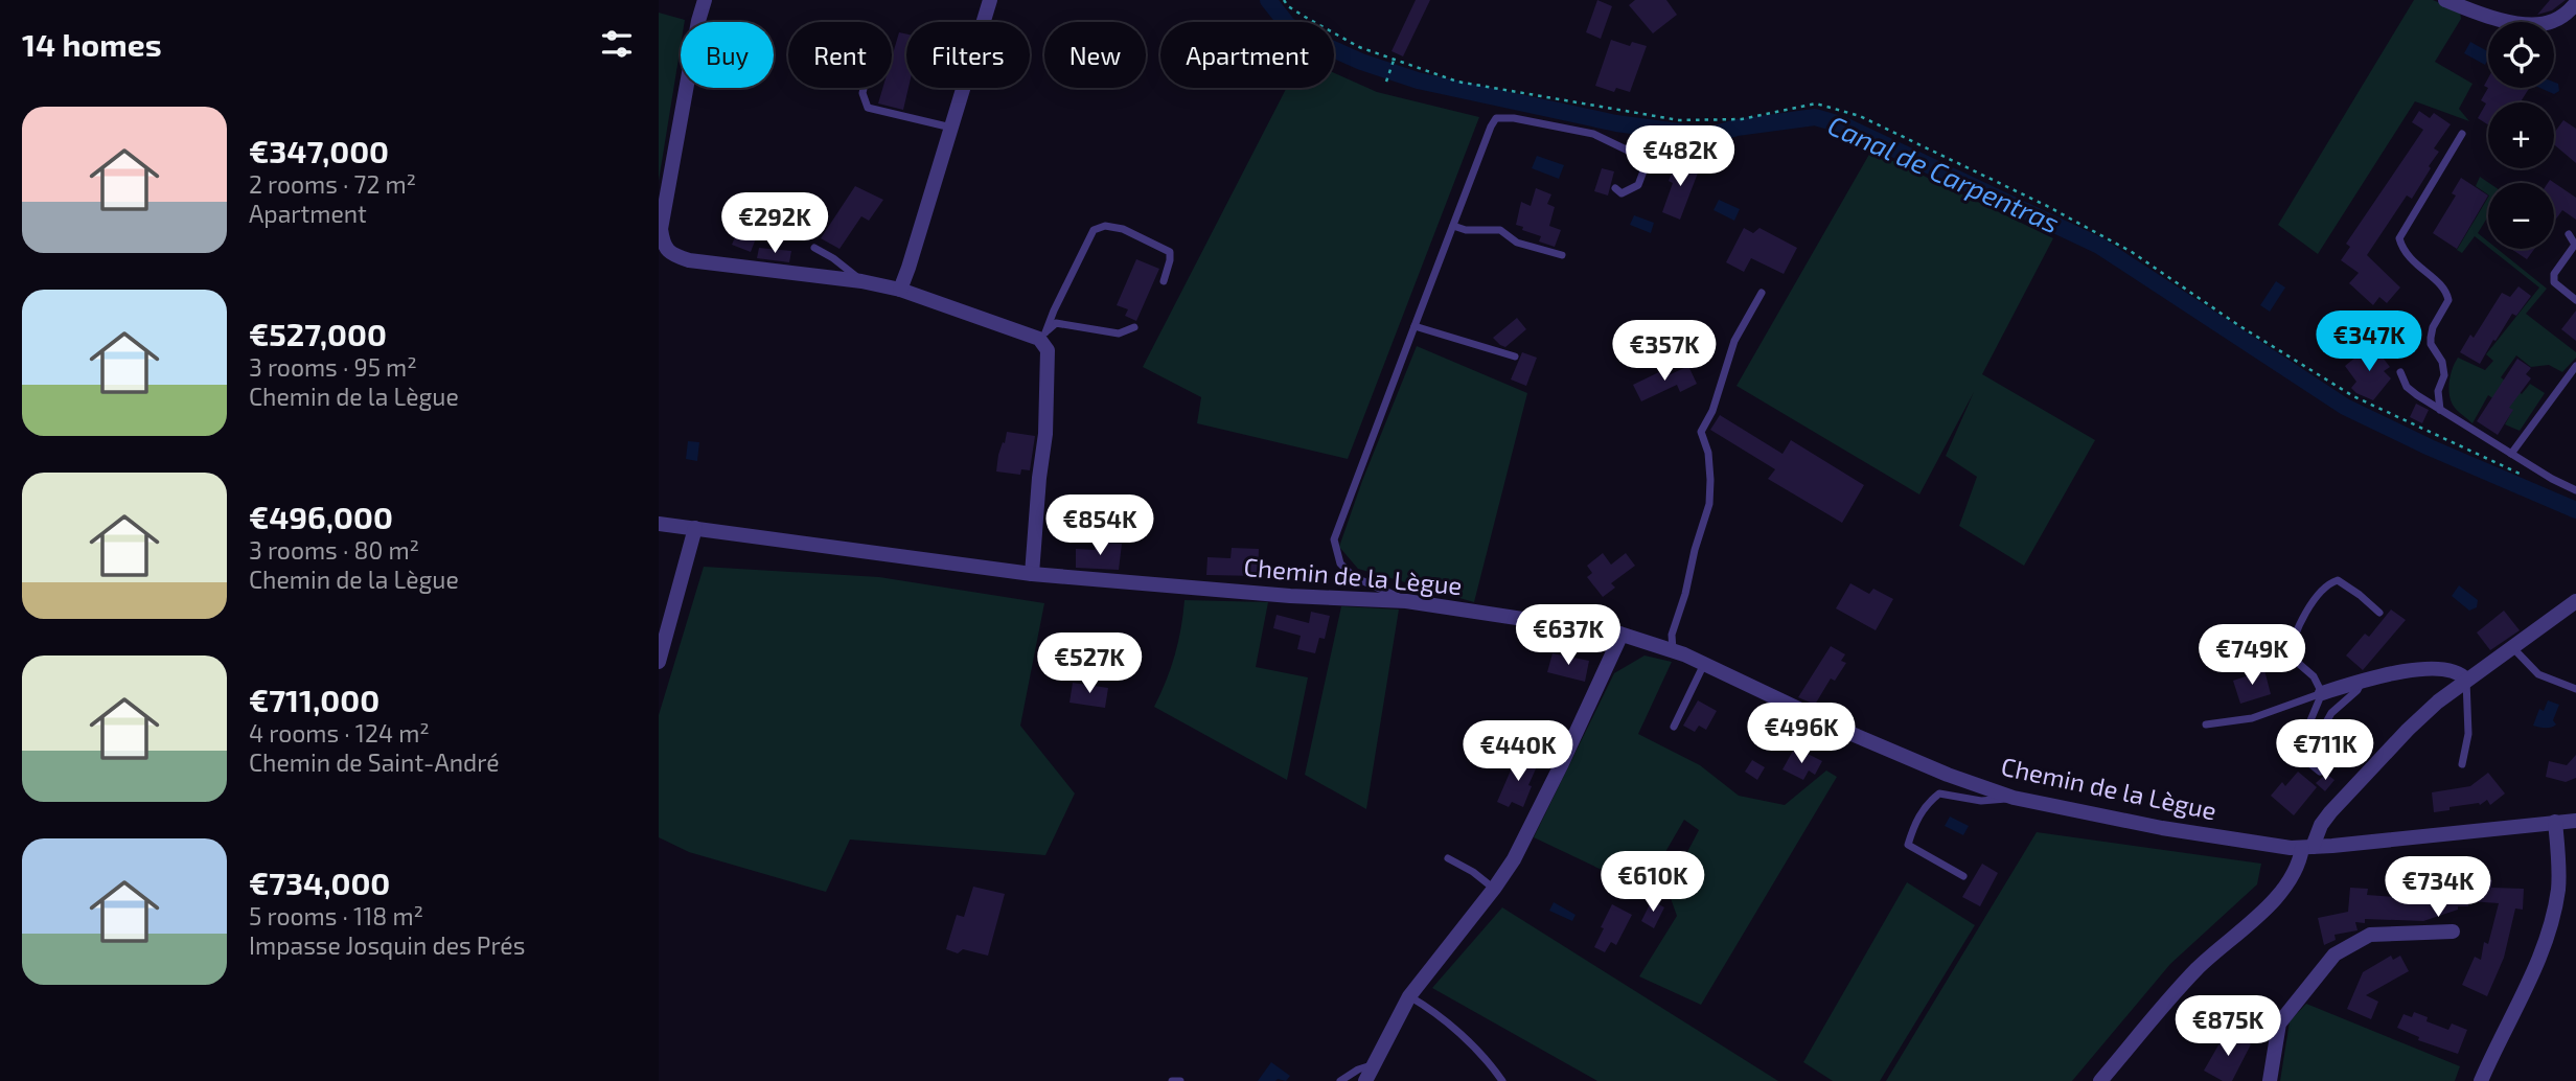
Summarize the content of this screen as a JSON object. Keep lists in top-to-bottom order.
{
  "streets": {
    "street": ["Chemin de la Lègue"]
  },
  "water": ["Canal de Carpentras"],
  "page": {
    "heading": "14 homes",
    "map_buttons": ["+", "−"],
    "chip": [
      "Buy",
      "Rent",
      "Filters",
      "New",
      "Apartment"
    ],
    "list": [
      {
        "name": "€347,000",
        "note": "2 rooms · 72 m² · Apartment"
      },
      {
        "name": "€527,000",
        "note": "3 rooms · 95 m² · Chemin de la Lègue"
      },
      {
        "name": "€496,000",
        "note": "3 rooms · 80 m² · Chemin de la Lègue"
      },
      {
        "name": "€711,000",
        "note": "4 rooms · 124 m² · Chemin de Saint-André"
      },
      {
        "name": "€734,000",
        "note": "5 rooms · 118 m² · Impasse Josquin des Prés"
      }
    ],
    "price": [
      "€482K",
      "€292K",
      "€347K",
      "€357K",
      "€854K",
      "€637K",
      "€749K",
      "€527K",
      "€496K",
      "€711K",
      "€440K",
      "€610K",
      "€734K",
      "€875K"
    ]
  }
}
